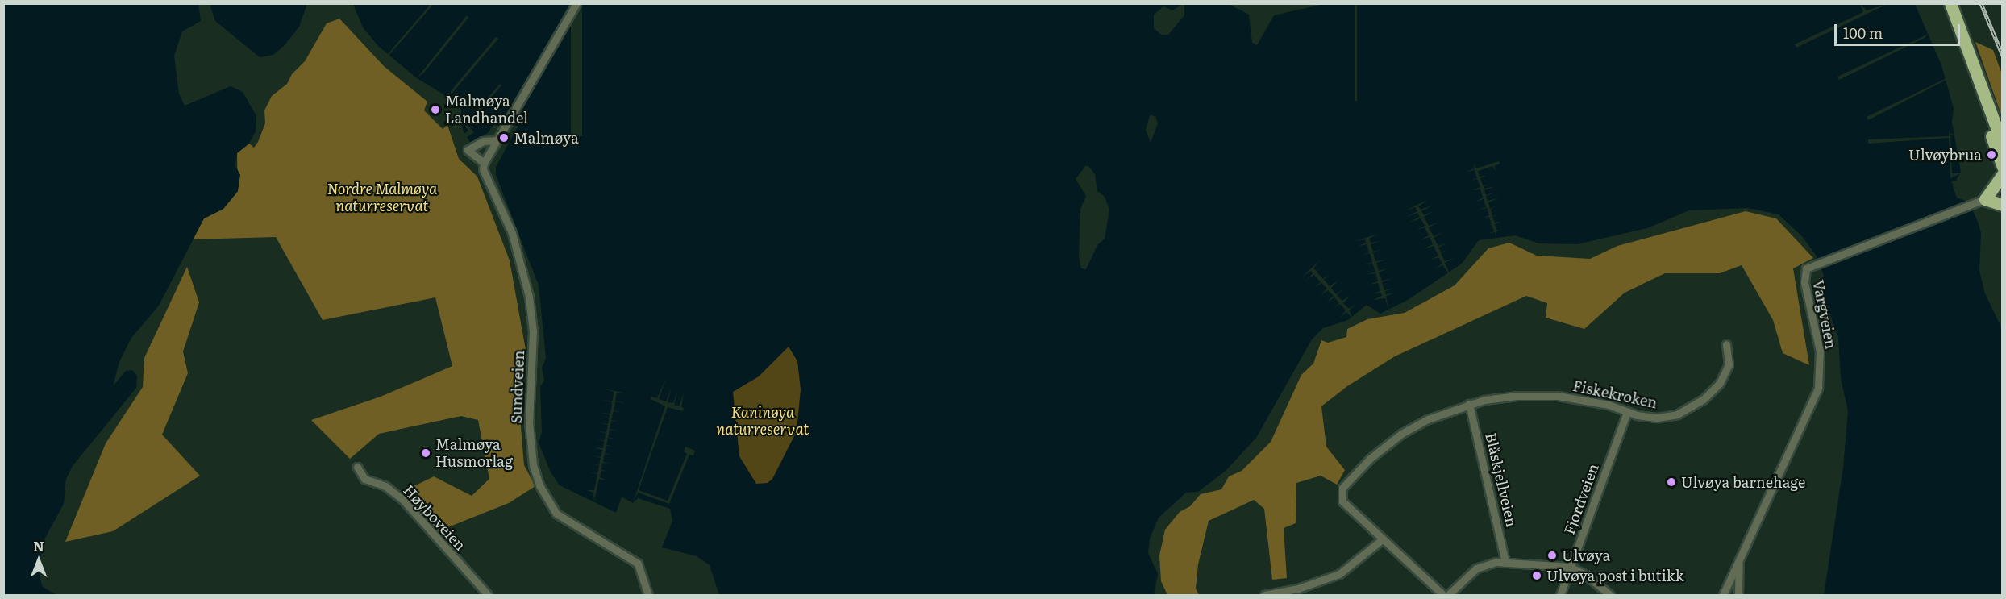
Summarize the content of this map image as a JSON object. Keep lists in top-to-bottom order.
{
  "streets": {
    "street": [
      "Vargveien",
      "Sundveien",
      "Fiskekroken",
      "Blåskjellveien",
      "Fjordveien",
      "Høyboveien"
    ]
  },
  "crossings": [
    ["Fiskekroken", "Blåskjellveien"],
    ["Fiskekroken", "Fjordveien"]
  ],
  "parks": ["Nordre Malmøya naturreservat", "Kaninøya naturreservat"],
  "places": [
    "Malmøya Landhandel",
    "Malmøya",
    "Ulvøybrua",
    "Malmøya Husmorlag",
    "Ulvøya barnehage",
    "Ulvøya",
    "Ulvøya post i butikk"
  ],
  "scale_bar": "100 m",
  "north": "top"
}
